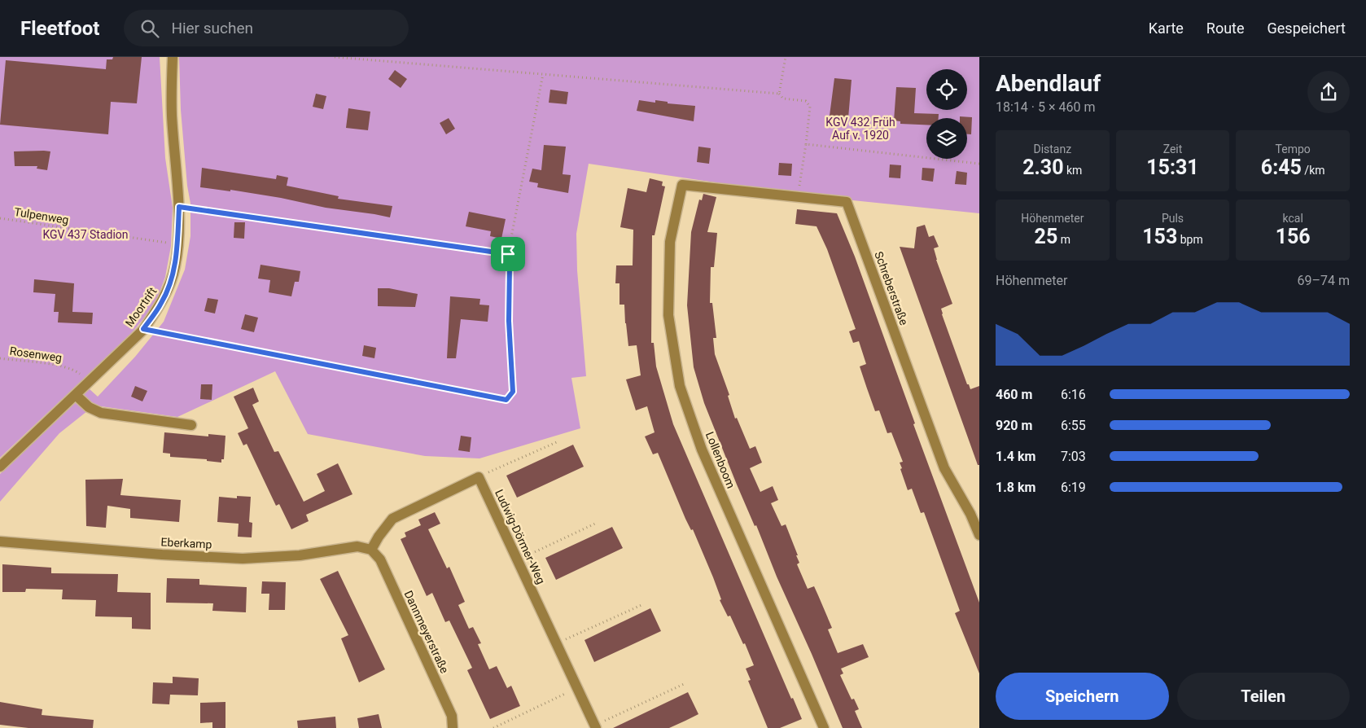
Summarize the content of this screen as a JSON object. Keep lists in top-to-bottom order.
{
  "streets": {
    "street": [
      "Schreberstraße",
      "Moortrift",
      "Lollenboom",
      "Ludwig-Dörmer-Weg",
      "Eberkamp",
      "Dannmeyerstraße"
    ],
    "path": ["Tulpenweg", "Rosenweg"]
  },
  "crossings": [
    ["Tulpenweg", "Moortrift"],
    ["Schreberstraße", "Lollenboom"],
    ["Moortrift", "Rosenweg"],
    ["Eberkamp", "Dannmeyerstraße"]
  ],
  "parks": ["KGV 432 Früh Auf v. 1920", "KGV 437 Stadion"],
  "page": {
    "header": "Fleetfoot",
    "search": "Hier suchen",
    "nav": ["Karte", "Route", "Gespeichert"],
    "heading": ["Abendlauf", "18:14 · 5 × 460 m"],
    "stats": [
      ["Distanz", "2.30 km"],
      ["Zeit", "15:31"],
      ["Tempo", "6:45 /km"],
      ["Höhenmeter", "25 m"],
      ["Puls", "153 bpm"],
      ["kcal", "156"]
    ],
    "chart": ["Höhenmeter", "69–74 m"],
    "list": [
      {
        "name": "460 m",
        "note": "6:16"
      },
      {
        "name": "920 m",
        "note": "6:55"
      },
      {
        "name": "1.4 km",
        "note": "7:03"
      },
      {
        "name": "1.8 km",
        "note": "6:19"
      }
    ],
    "buttons": ["Speichern", "Teilen"]
  }
}
